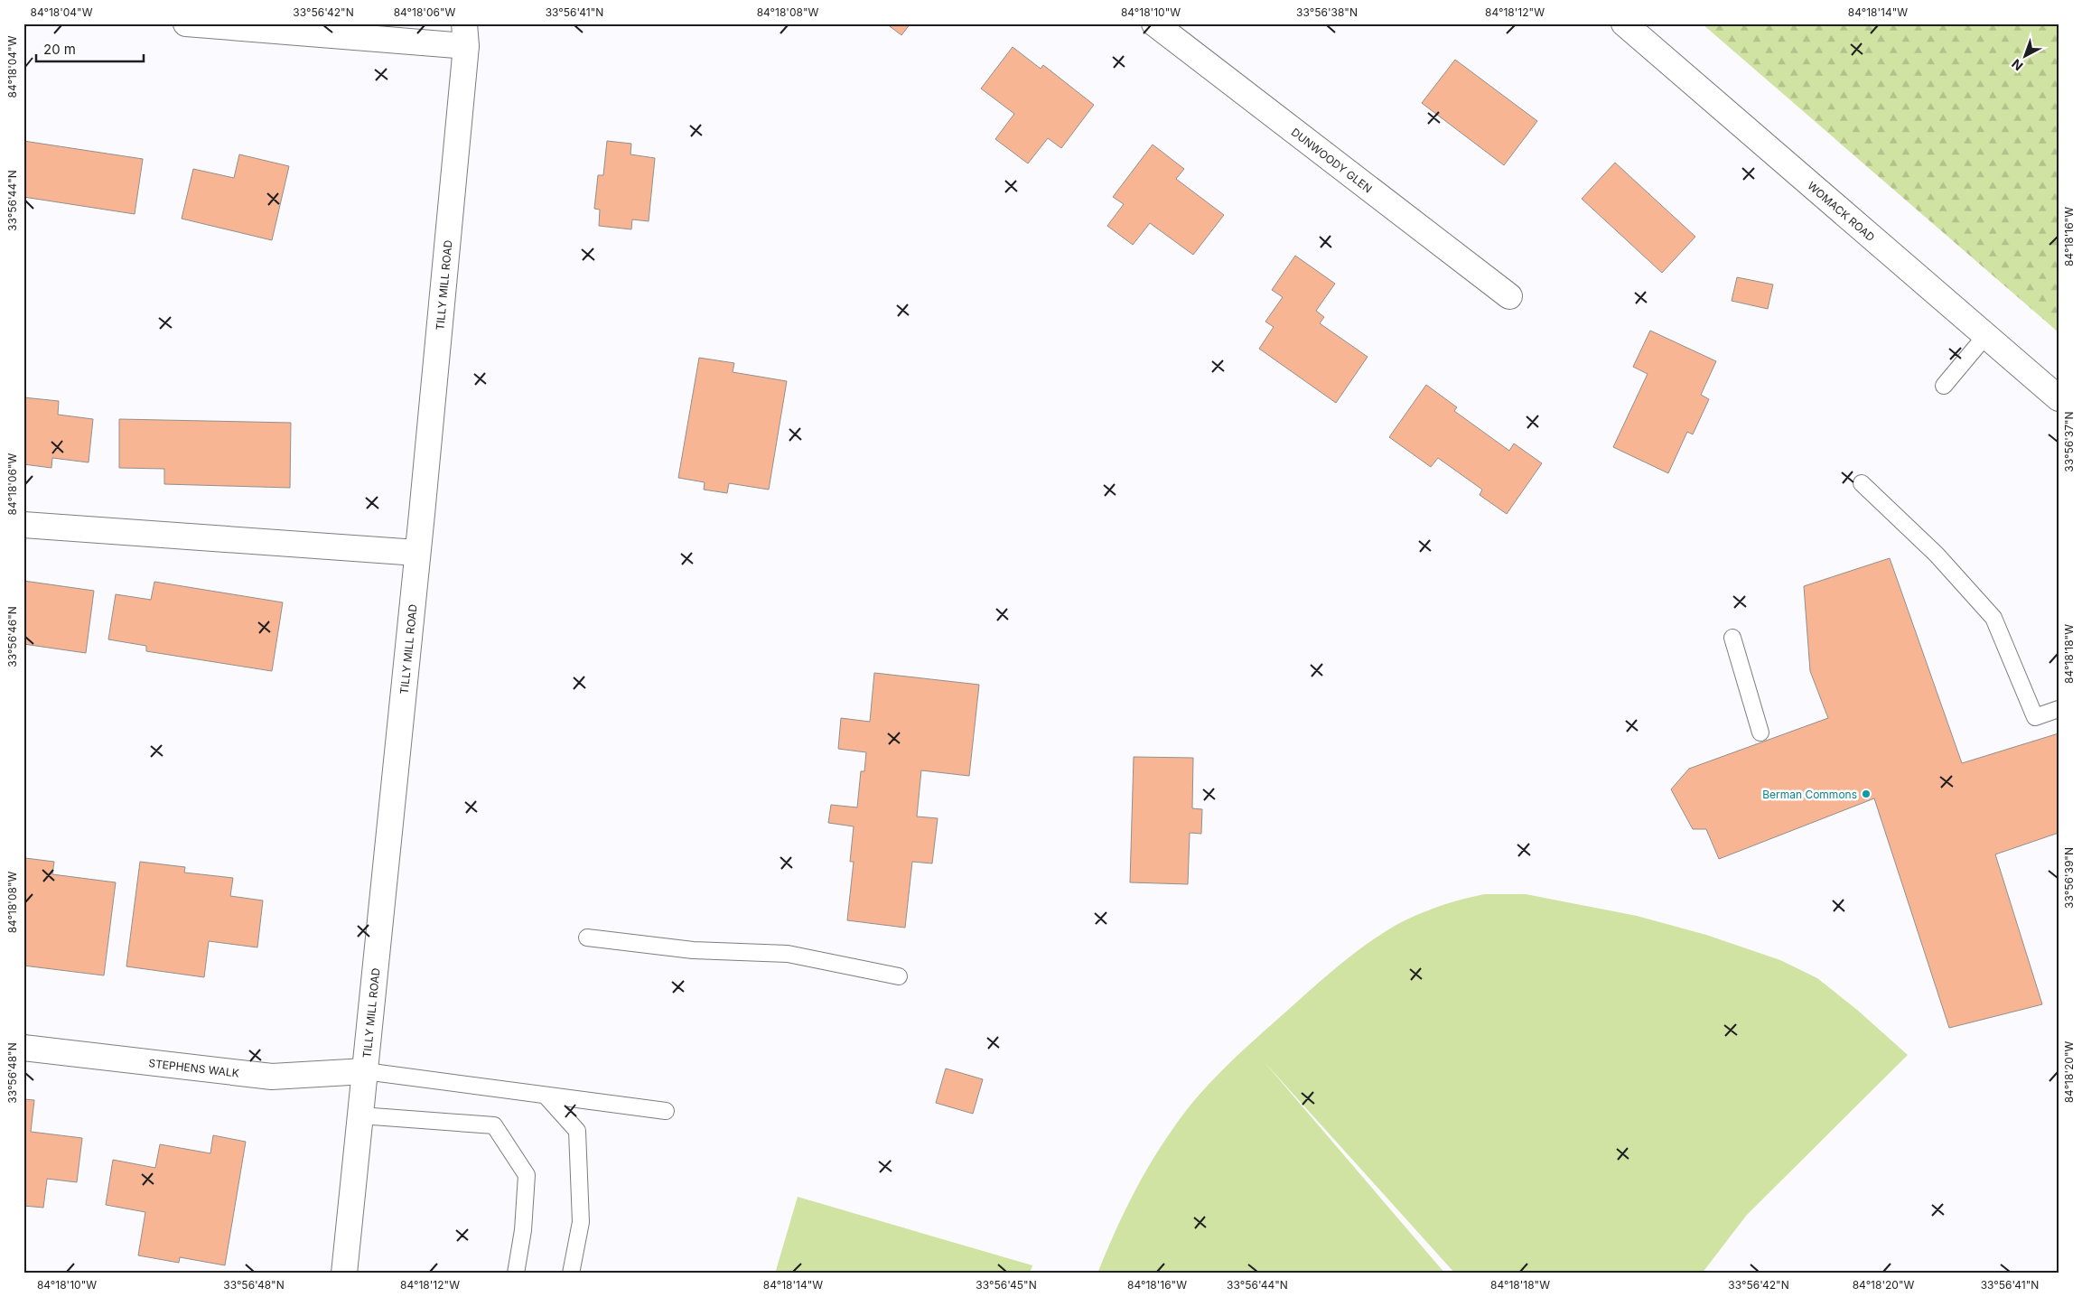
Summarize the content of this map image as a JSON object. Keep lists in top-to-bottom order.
{
  "streets": {
    "street": [
      "DUNWOODY GLEN",
      "WOMACK ROAD",
      "TILLY MILL ROAD",
      "STEPHENS WALK"
    ]
  },
  "crossings": [
    ["TILLY MILL ROAD", "STEPHENS WALK"]
  ],
  "places": ["Berman Commons"],
  "scale_bar": "20 m",
  "north": "bottom left",
  "coordinates": [
    "84°18'04\"W",
    "33°56'42\"N",
    "84°18'06\"W",
    "33°56'41\"N",
    "84°18'08\"W",
    "84°18'10\"W",
    "33°56'38\"N",
    "84°18'12\"W",
    "84°18'14\"W",
    "33°56'44\"N",
    "84°18'16\"W",
    "33°56'37\"N",
    "33°56'46\"N",
    "84°18'18\"W",
    "33°56'39\"N",
    "84°18'20\"W",
    "33°56'48\"N",
    "33°56'45\"N"
  ]
}
